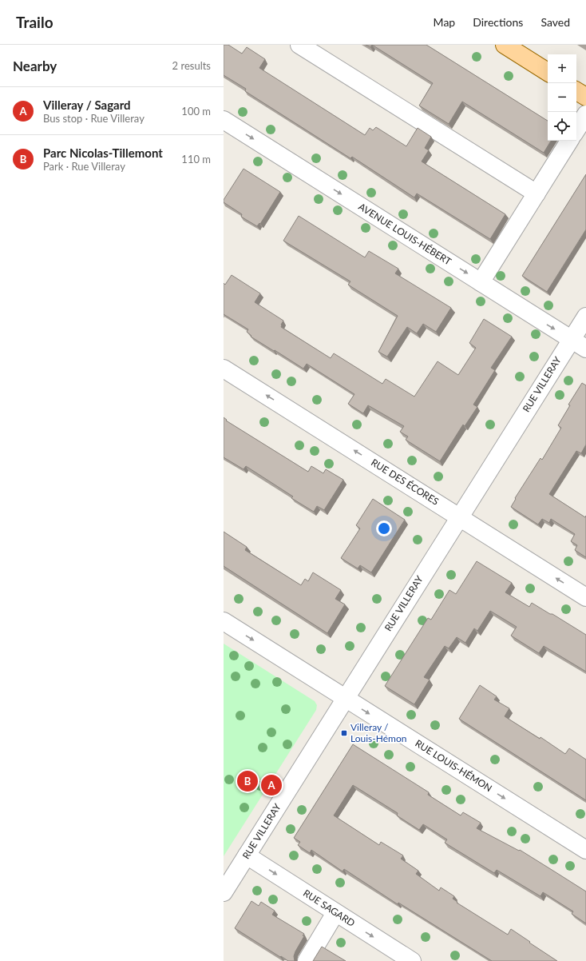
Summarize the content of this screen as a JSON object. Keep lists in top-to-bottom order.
{
  "streets": {
    "street": [
      "AVENUE LOUIS-HÉBERT",
      "RUE VILLERAY",
      "RUE DES ÉCORES",
      "RUE LOUIS-HÉMON",
      "RUE SAGARD"
    ]
  },
  "crossings": [
    ["AVENUE LOUIS-HÉBERT", "RUE VILLERAY"],
    ["RUE VILLERAY", "RUE DES ÉCORES"],
    ["RUE VILLERAY", "RUE LOUIS-HÉMON"],
    ["RUE VILLERAY", "RUE SAGARD"]
  ],
  "one_way": ["RUE DES ÉCORES", "RUE LOUIS-HÉMON", "RUE SAGARD"],
  "places": {
    "transit": ["Villeray / Louis-Hémon"]
  },
  "page": {
    "header": "Trailo",
    "nav": ["Map", "Directions", "Saved"],
    "heading": ["Nearby", "2 results"],
    "map_buttons": ["+", "−"],
    "list": [
      {
        "mark": "A",
        "name": "Villeray / Sagard",
        "note": "Bus stop · Rue Villeray",
        "value": "100 m"
      },
      {
        "mark": "B",
        "name": "Parc Nicolas-Tillemont",
        "note": "Park · Rue Villeray",
        "value": "110 m"
      }
    ],
    "pins": ["B", "A"]
  }
}
